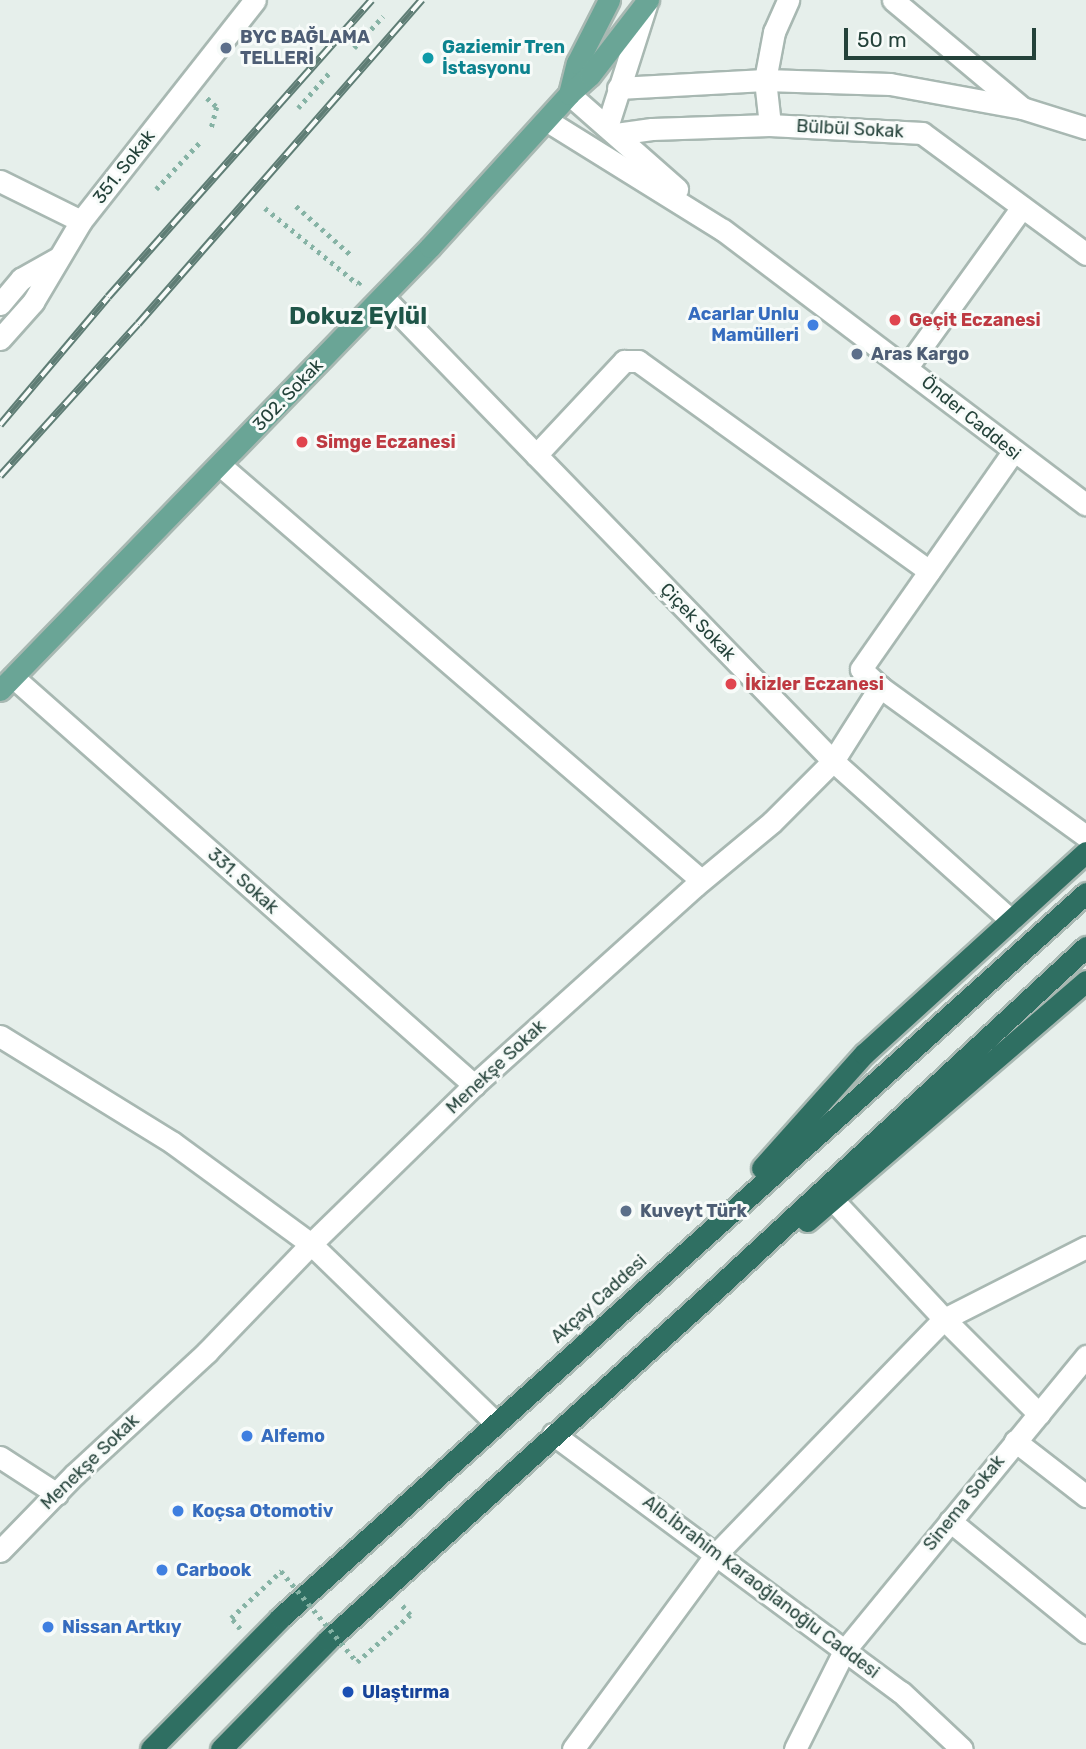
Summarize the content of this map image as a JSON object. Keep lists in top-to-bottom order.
{
  "streets": {
    "highway": ["Akçay Caddesi"],
    "main road": ["302. Sokak"],
    "street": [
      "Bülbül Sokak",
      "351. Sokak",
      "Önder Caddesi",
      "Çiçek Sokak",
      "331. Sokak",
      "Menekşe Sokak",
      "Sinema Sokak",
      "Alb.İbrahim Karaoğlanoğlu Caddesi"
    ]
  },
  "crossings": [
    ["Bülbül Sokak", "Önder Caddesi"],
    ["302. Sokak", "Önder Caddesi"],
    ["302. Sokak", "Çiçek Sokak"],
    ["302. Sokak", "331. Sokak"],
    ["Çiçek Sokak", "Menekşe Sokak"],
    ["331. Sokak", "Menekşe Sokak"],
    ["Sinema Sokak", "Alb.İbrahim Karaoğlanoğlu Caddesi"]
  ],
  "districts": ["Dokuz Eylül"],
  "places": [
    "BYC BAĞLAMA TELLERİ",
    "Gaziemir Tren İstasyonu",
    "Geçit Eczanesi",
    "Acarlar Unlu Mamülleri",
    "Aras Kargo",
    "Simge Eczanesi",
    "İkizler Eczanesi",
    "Kuveyt Türk",
    "Alfemo",
    "Koçsa Otomotiv",
    "Carbook",
    "Nissan Artkıy",
    "Ulaştırma"
  ],
  "scale_bar": "50 m"
}
